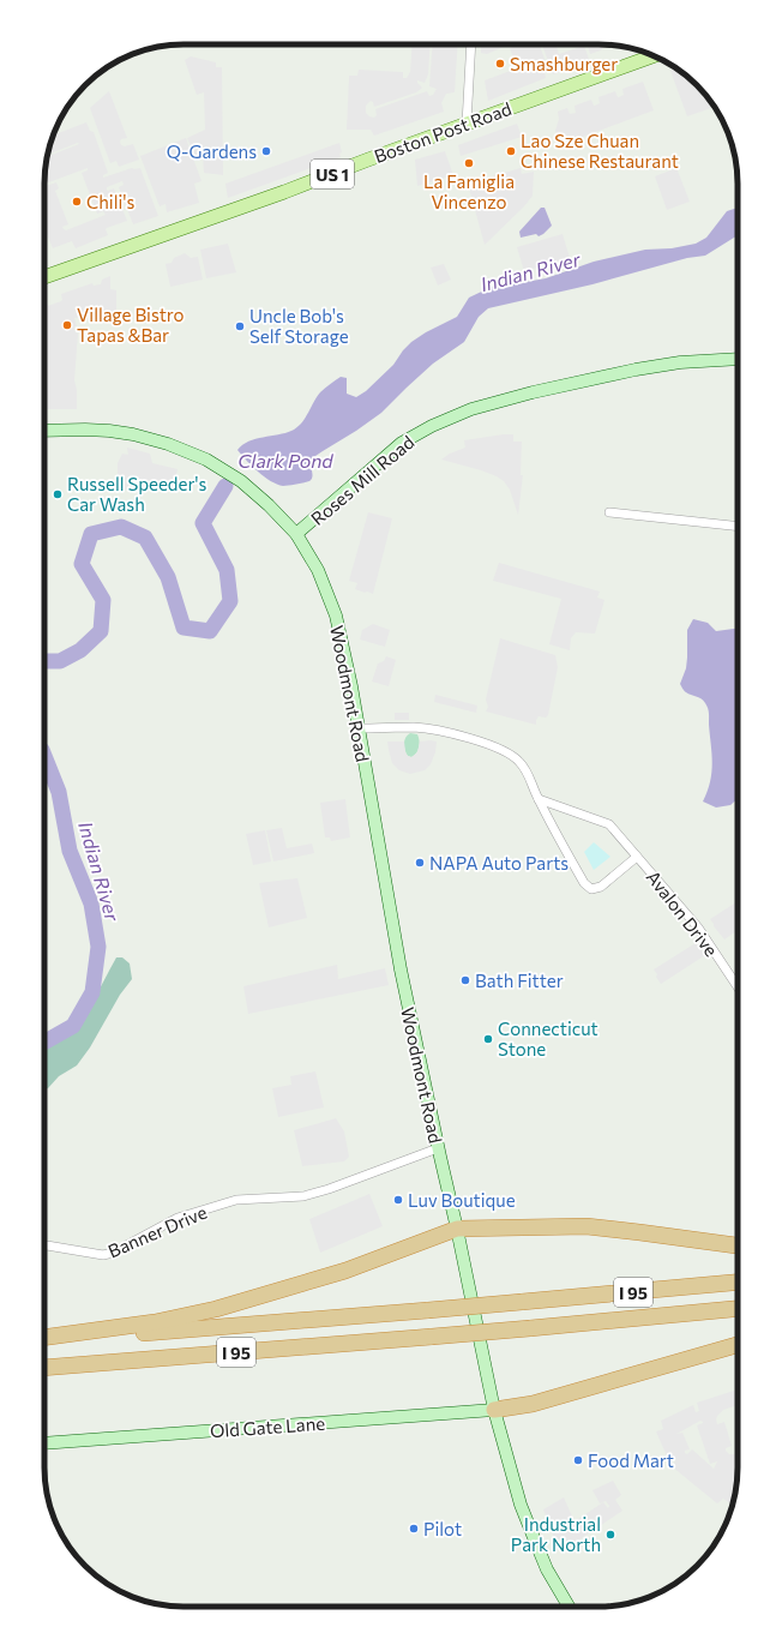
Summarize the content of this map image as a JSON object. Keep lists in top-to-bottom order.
{
  "streets": {
    "highway": ["I 95"],
    "main road": [
      "Boston Post Road",
      "US 1",
      "Roses Mill Road",
      "Woodmont Road",
      "Old Gate Lane"
    ],
    "street": ["Avalon Drive", "Banner Drive"]
  },
  "crossings": [
    ["Roses Mill Road", "Woodmont Road"],
    ["Woodmont Road", "Avalon Drive"],
    ["Woodmont Road", "Banner Drive"],
    ["Woodmont Road", "Old Gate Lane"]
  ],
  "water": ["Indian River", "Clark Pond"],
  "places": [
    "Smashburger",
    "Q-Gardens",
    "Lao Sze Chuan Chinese Restaurant",
    "La Famiglia Vincenzo",
    "Chili's",
    "Village Bistro Tapas &Bar",
    "Uncle Bob's Self Storage",
    "Russell Speeder's Car Wash",
    "NAPA Auto Parts",
    "Bath Fitter",
    "Connecticut Stone",
    "Luv Boutique",
    "Food Mart",
    "Pilot",
    "Industrial Park North"
  ]
}
